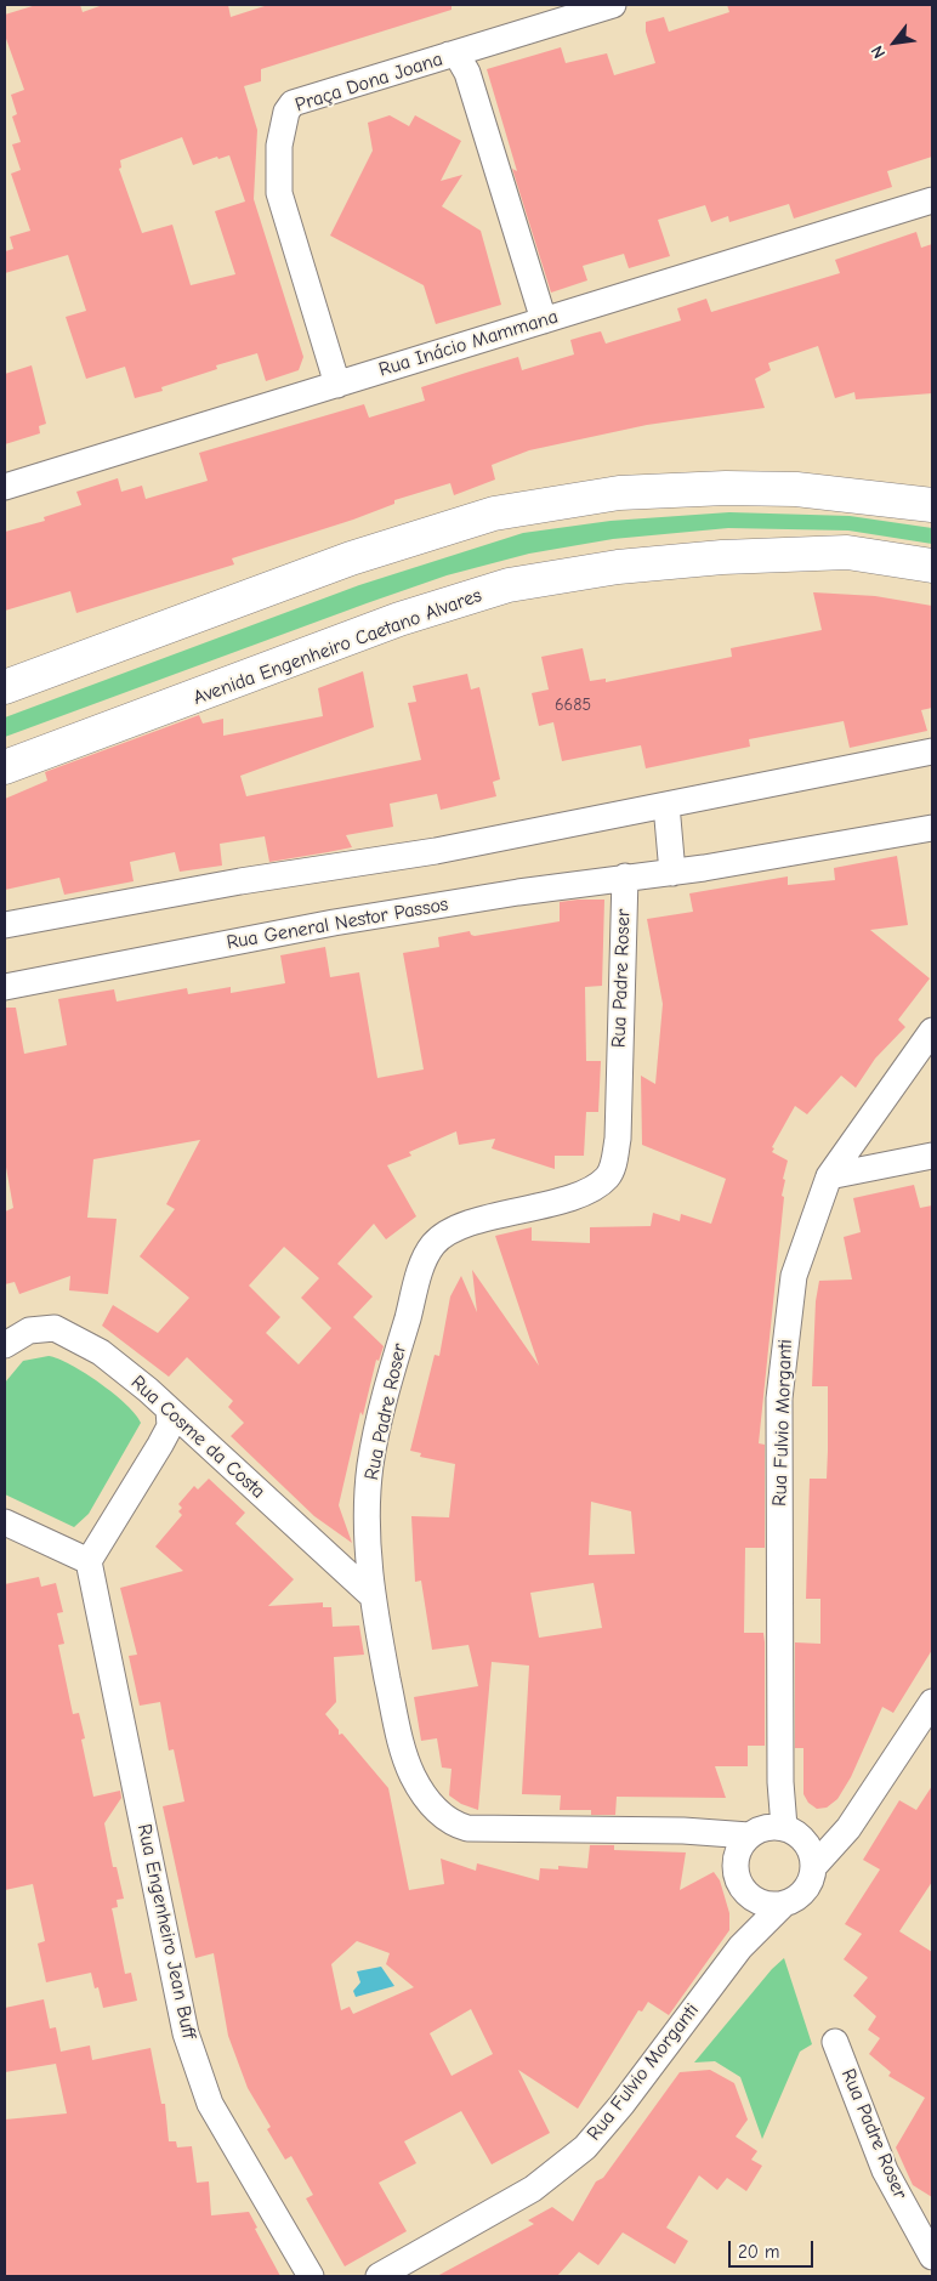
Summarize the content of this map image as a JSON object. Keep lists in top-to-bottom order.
{
  "streets": {
    "street": [
      "Praça Dona Joana",
      "Rua Inácio Mammana",
      "Avenida Engenheiro Caetano Alvares",
      "Rua General Nestor Passos",
      "Rua Padre Roser",
      "Rua Fulvio Morganti",
      "Rua Cosme da Costa",
      "Rua Engenheiro Jean Buff"
    ]
  },
  "crossings": [
    ["Praça Dona Joana", "Rua Inácio Mammana"],
    ["Rua General Nestor Passos", "Rua Padre Roser"],
    ["Rua Padre Roser", "Rua Fulvio Morganti"],
    ["Rua Padre Roser", "Rua Cosme da Costa"]
  ],
  "house_numbers": ["6685"],
  "scale_bar": "20 m",
  "north": "bottom left"
}
